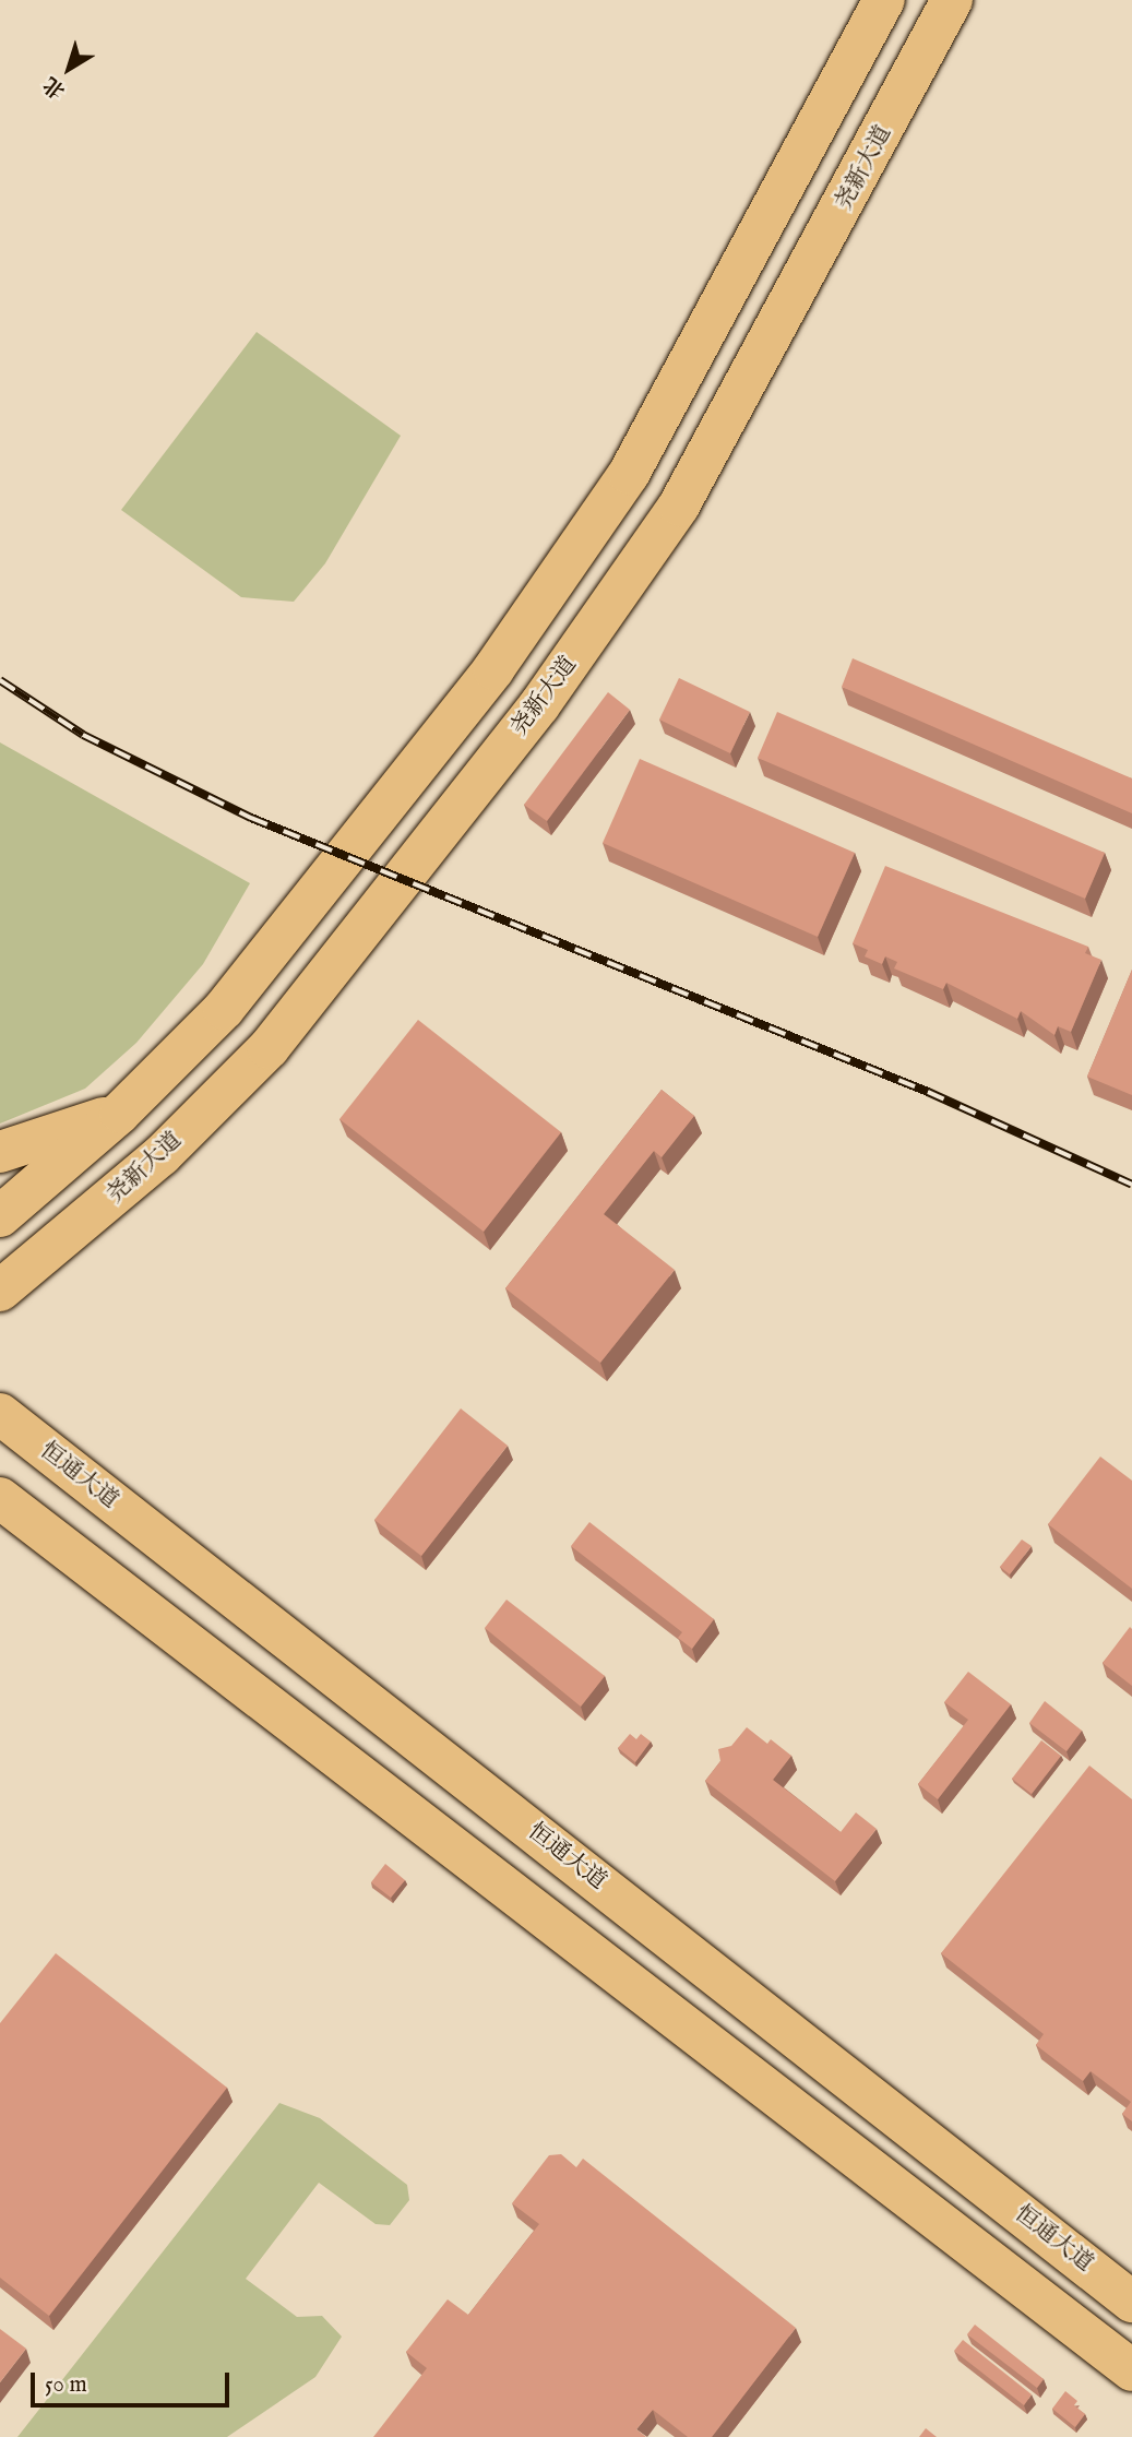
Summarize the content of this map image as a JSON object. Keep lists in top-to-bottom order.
{
  "streets": {
    "main road": ["尧新大道", "恒通大道"]
  },
  "scale_bar": "50 m",
  "north": "bottom left"
}
